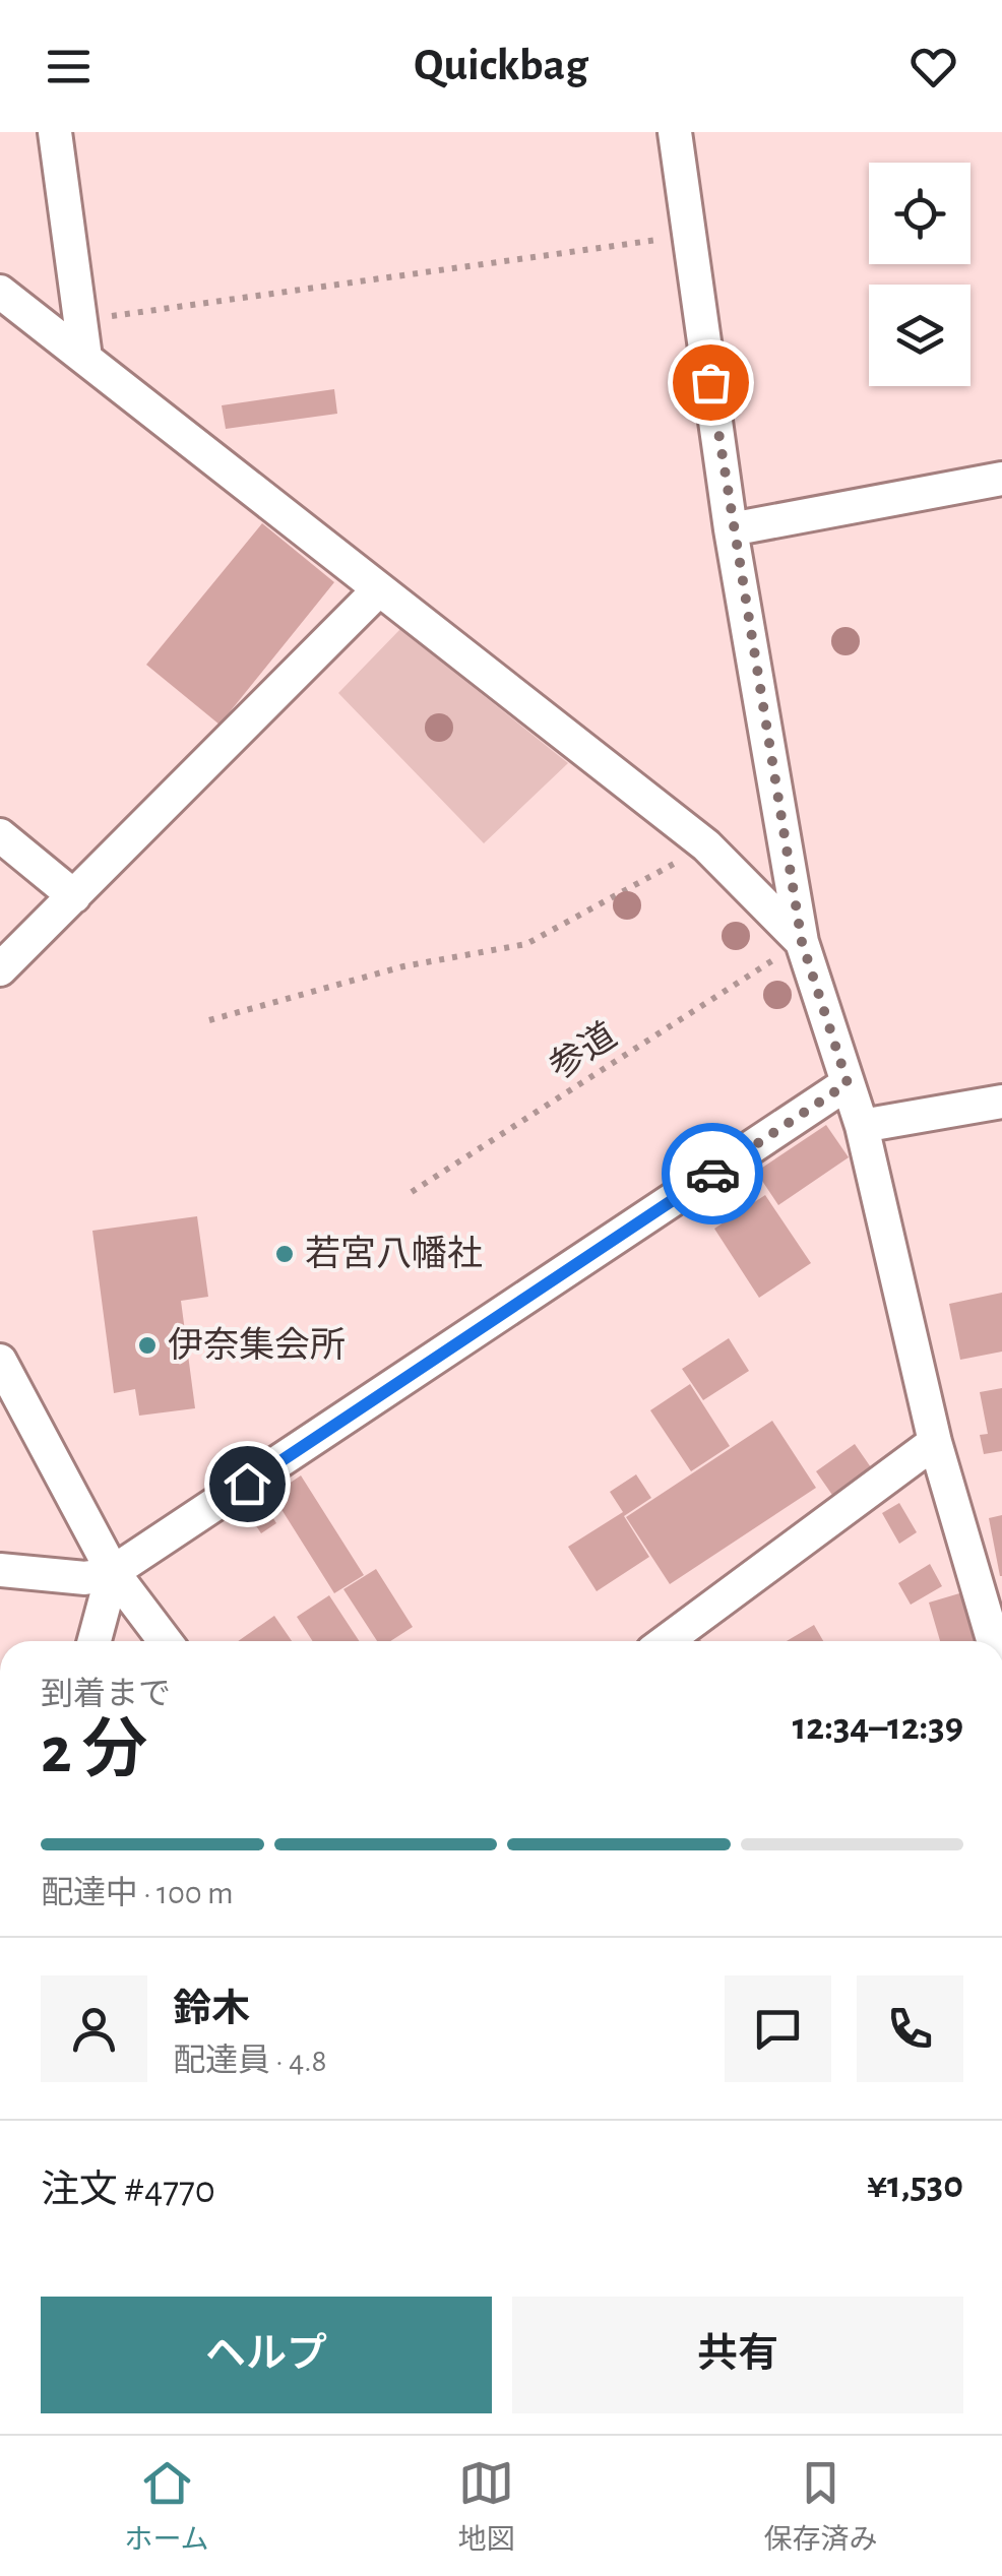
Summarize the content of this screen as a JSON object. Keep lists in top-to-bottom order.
{
  "streets": {
    "path": ["参道"]
  },
  "places": ["若宮八幡社", "伊奈集会所"],
  "page": {
    "header": "Quickbag",
    "heading": ["2 分", "到着まで", "12:34–12:39"],
    "panel": [
      "鈴木",
      "配達員 · 4.8",
      "注文 #4770",
      "¥1,530"
    ],
    "bar": "配達中 · 100 m",
    "buttons": ["ヘルプ", "共有"],
    "tabs": ["ホーム", "地図", "保存済み"]
  }
}
